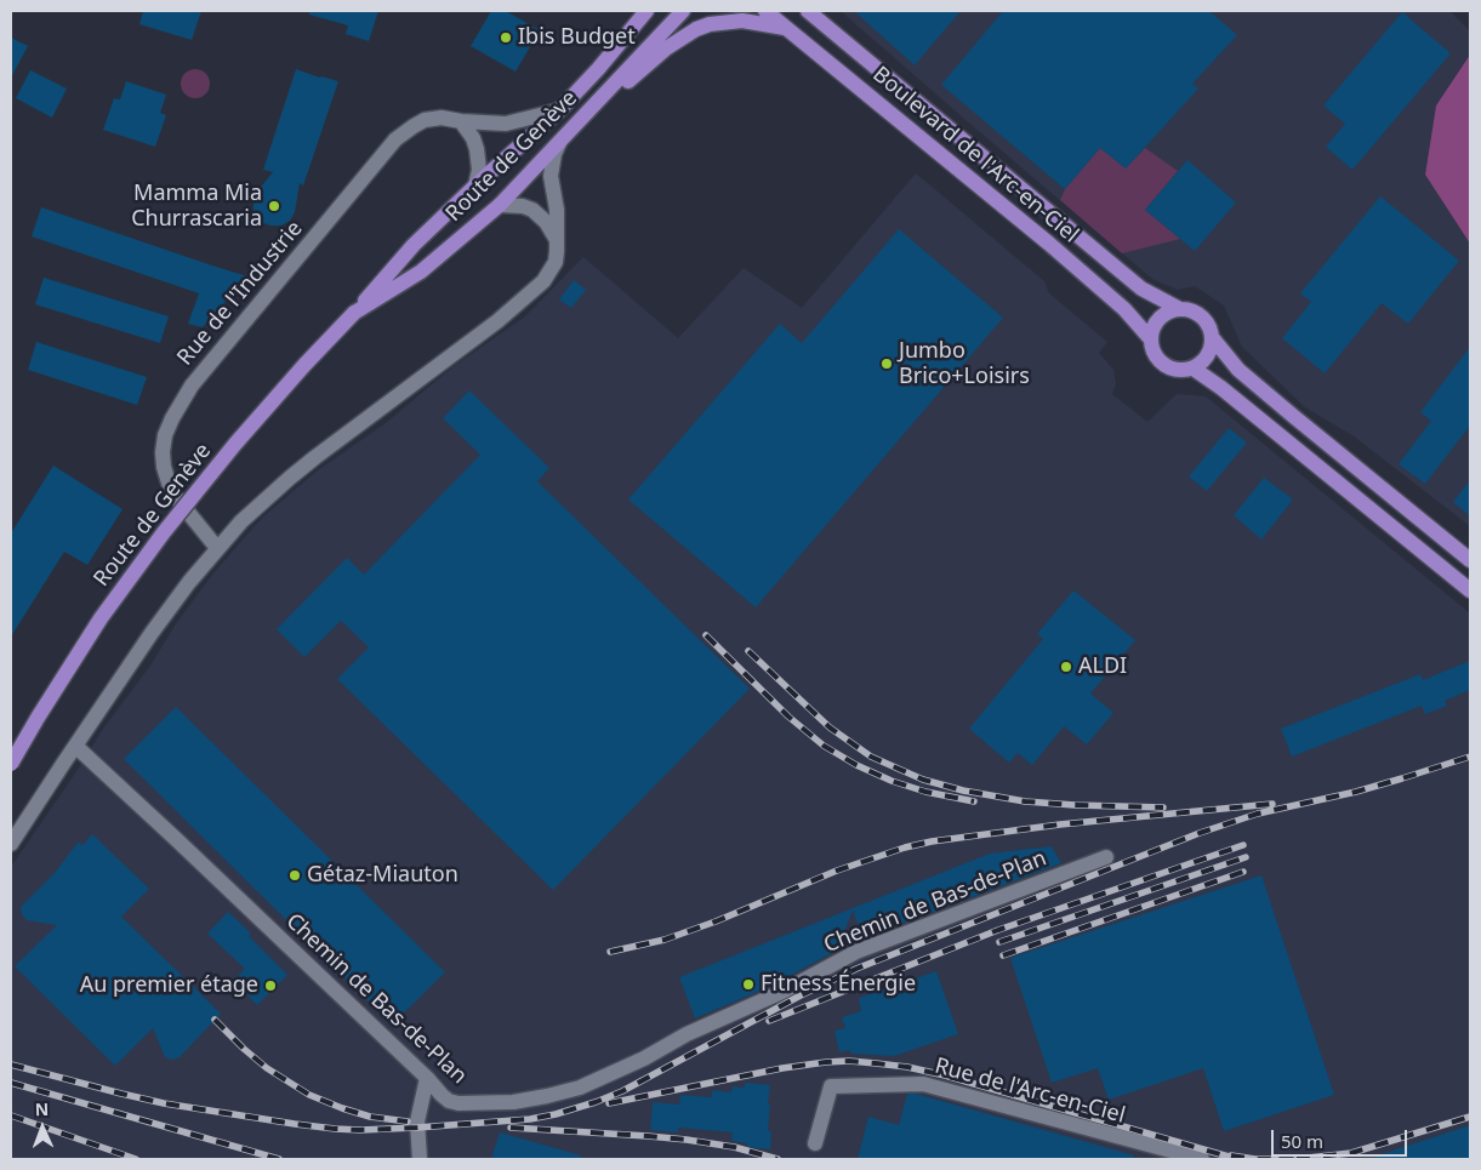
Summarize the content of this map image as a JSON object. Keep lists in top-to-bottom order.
{
  "streets": {
    "main road": ["Boulevard de l'Arc-en-Ciel", "Route de Genève"],
    "street": ["Rue de l'Industrie", "Chemin de Bas-de-Plan", "Rue de l'Arc-en-Ciel"]
  },
  "crossings": [
    ["Route de Genève", "Rue de l'Industrie"]
  ],
  "places": [
    "Ibis Budget",
    "Mamma Mia Churrascaria",
    "Jumbo Brico+Loisirs",
    "ALDI",
    "Gétaz-Miauton",
    "Fitness Énergie",
    "Au premier étage"
  ],
  "scale_bar": "50 m",
  "north": "top"
}
